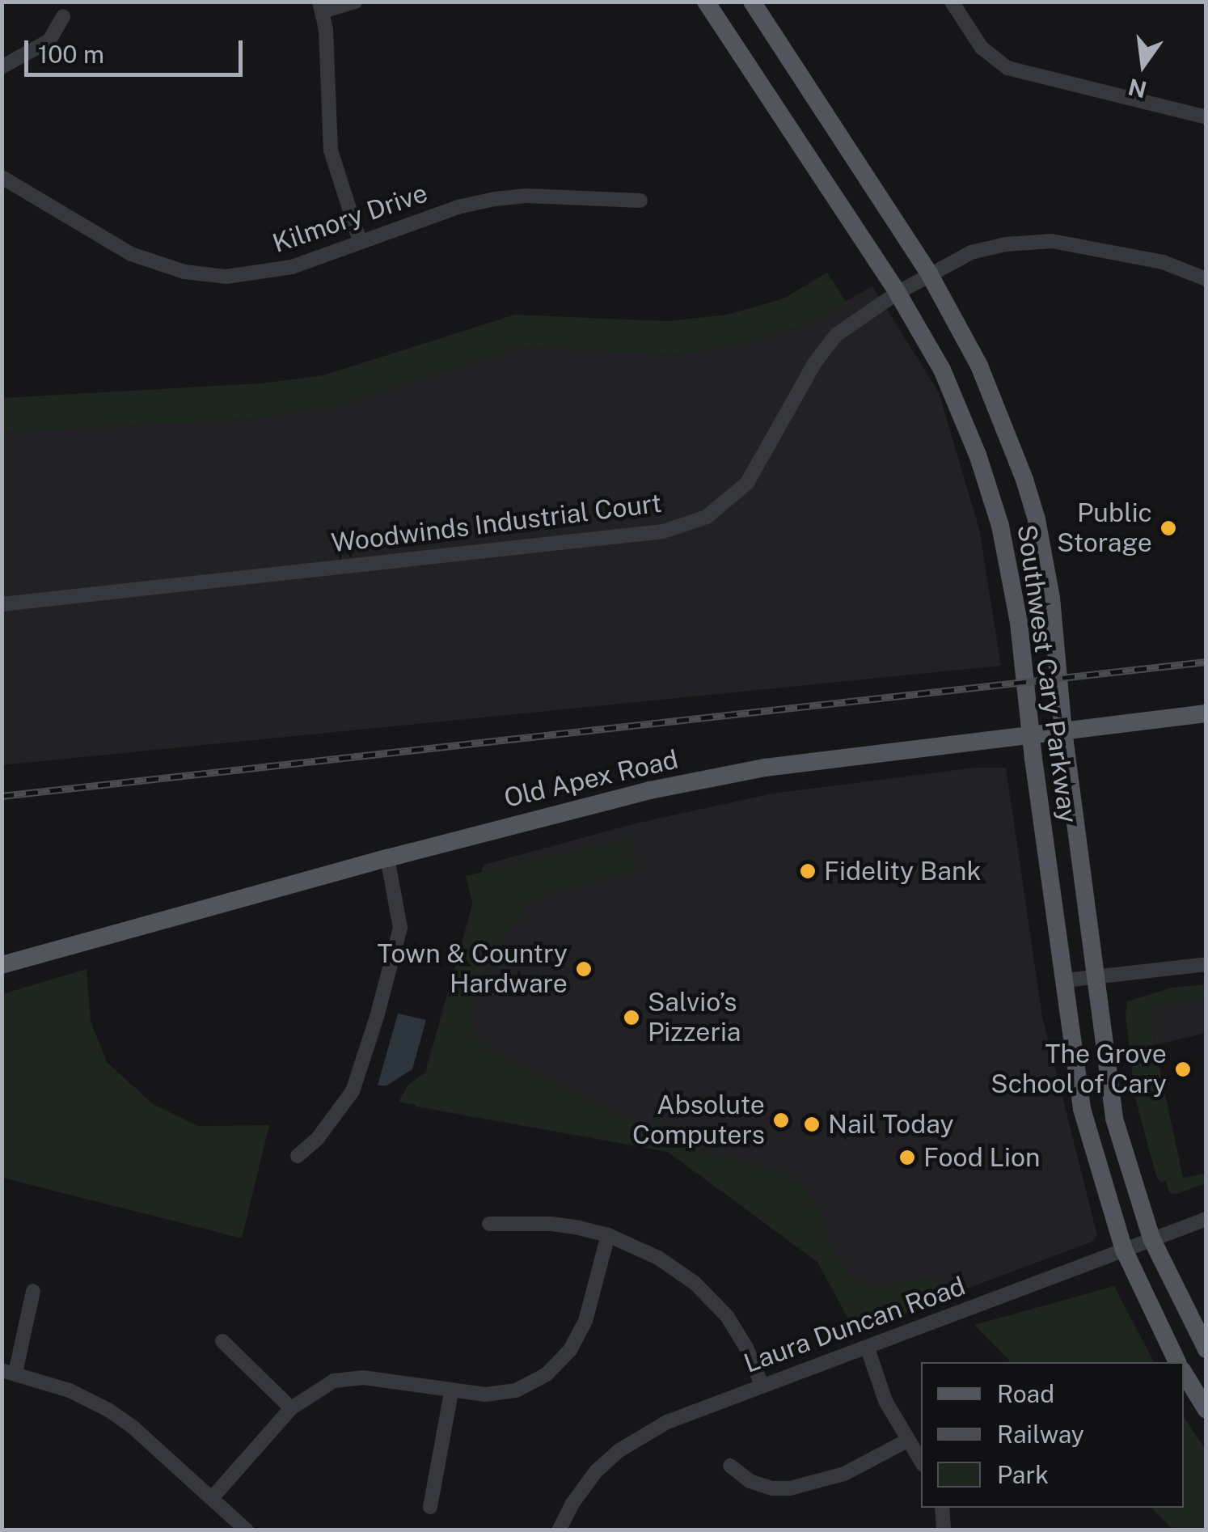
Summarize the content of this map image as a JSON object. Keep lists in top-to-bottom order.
{
  "streets": {
    "main road": ["Southwest Cary Parkway", "Old Apex Road"],
    "street": ["Kilmory Drive", "Woodwinds Industrial Court", "Laura Duncan Road"]
  },
  "crossings": [
    ["Woodwinds Industrial Court", "Southwest Cary Parkway"],
    ["Southwest Cary Parkway", "Old Apex Road"],
    ["Southwest Cary Parkway", "Laura Duncan Road"]
  ],
  "places": [
    "Public Storage",
    "Fidelity Bank",
    "Town & Country Hardware",
    "Salvio’s Pizzeria",
    "The Grove School of Cary",
    "Absolute Computers",
    "Nail Today",
    "Food Lion"
  ],
  "legend": ["Road", "Railway", "Park"],
  "scale_bar": "100 m",
  "north": "bottom"
}
